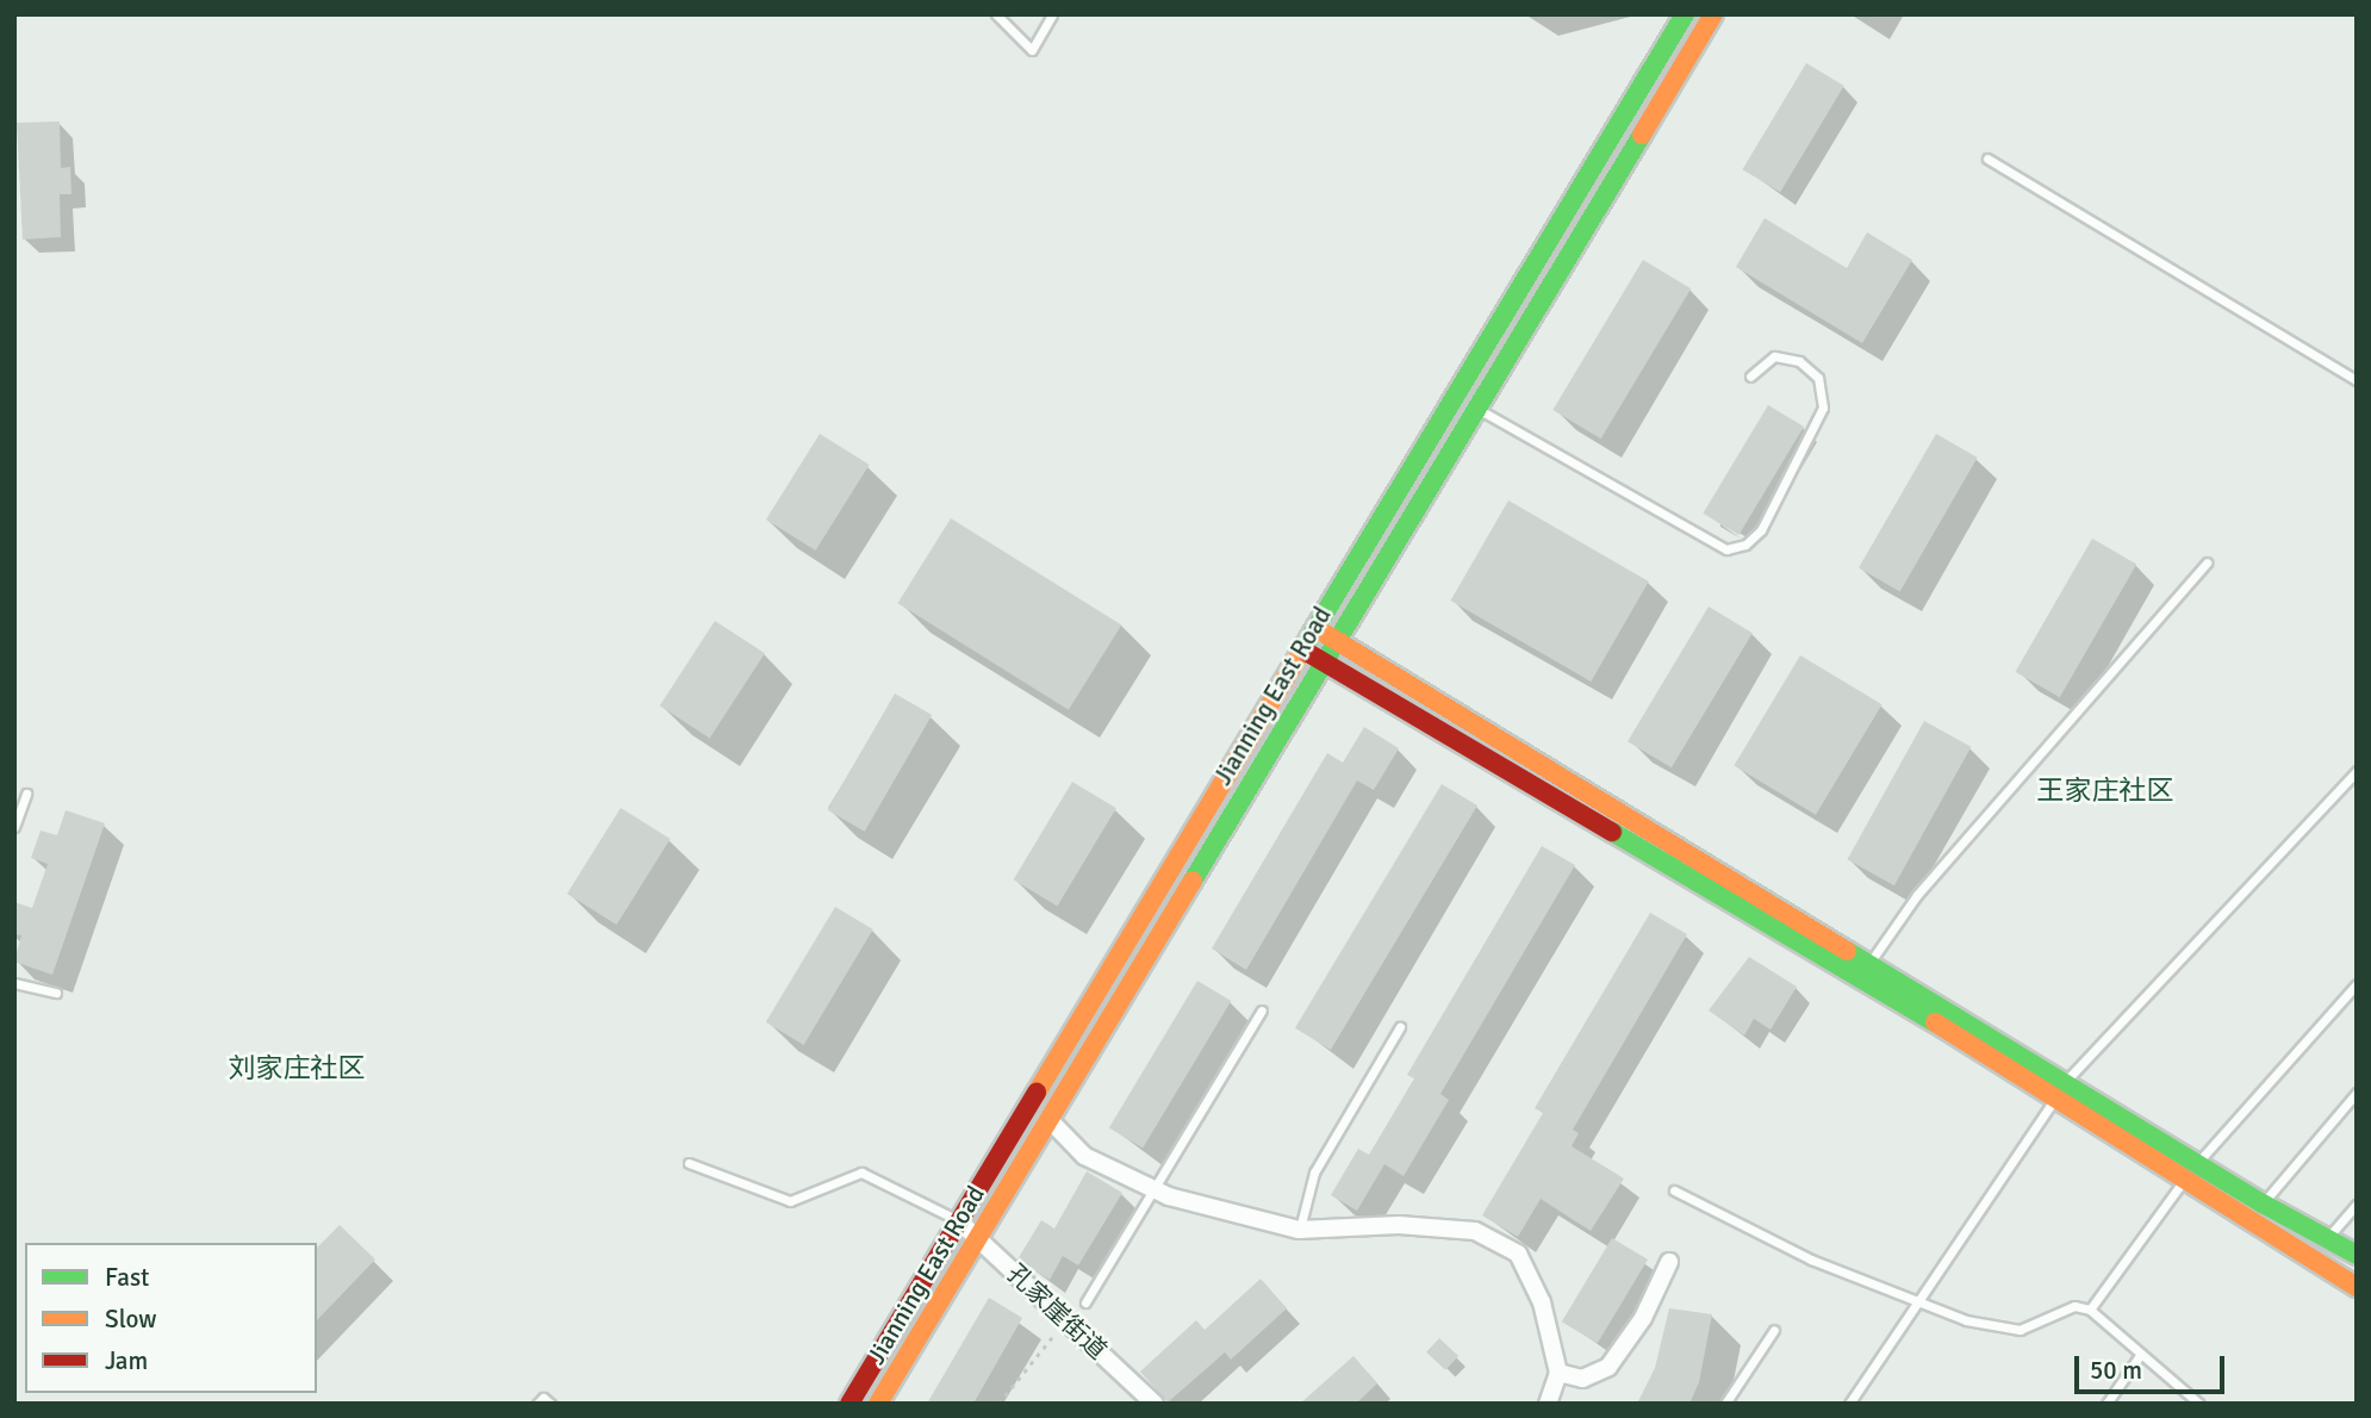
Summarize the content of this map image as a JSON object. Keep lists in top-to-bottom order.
{
  "streets": {
    "main road": ["Jianning East Road"],
    "street": ["孔家崖街道"]
  },
  "crossings": [
    ["Jianning East Road", "孔家崖街道"]
  ],
  "districts": ["王家庄社区", "刘家庄社区"],
  "legend": ["Fast", "Slow", "Jam"],
  "scale_bar": "50 m"
}
